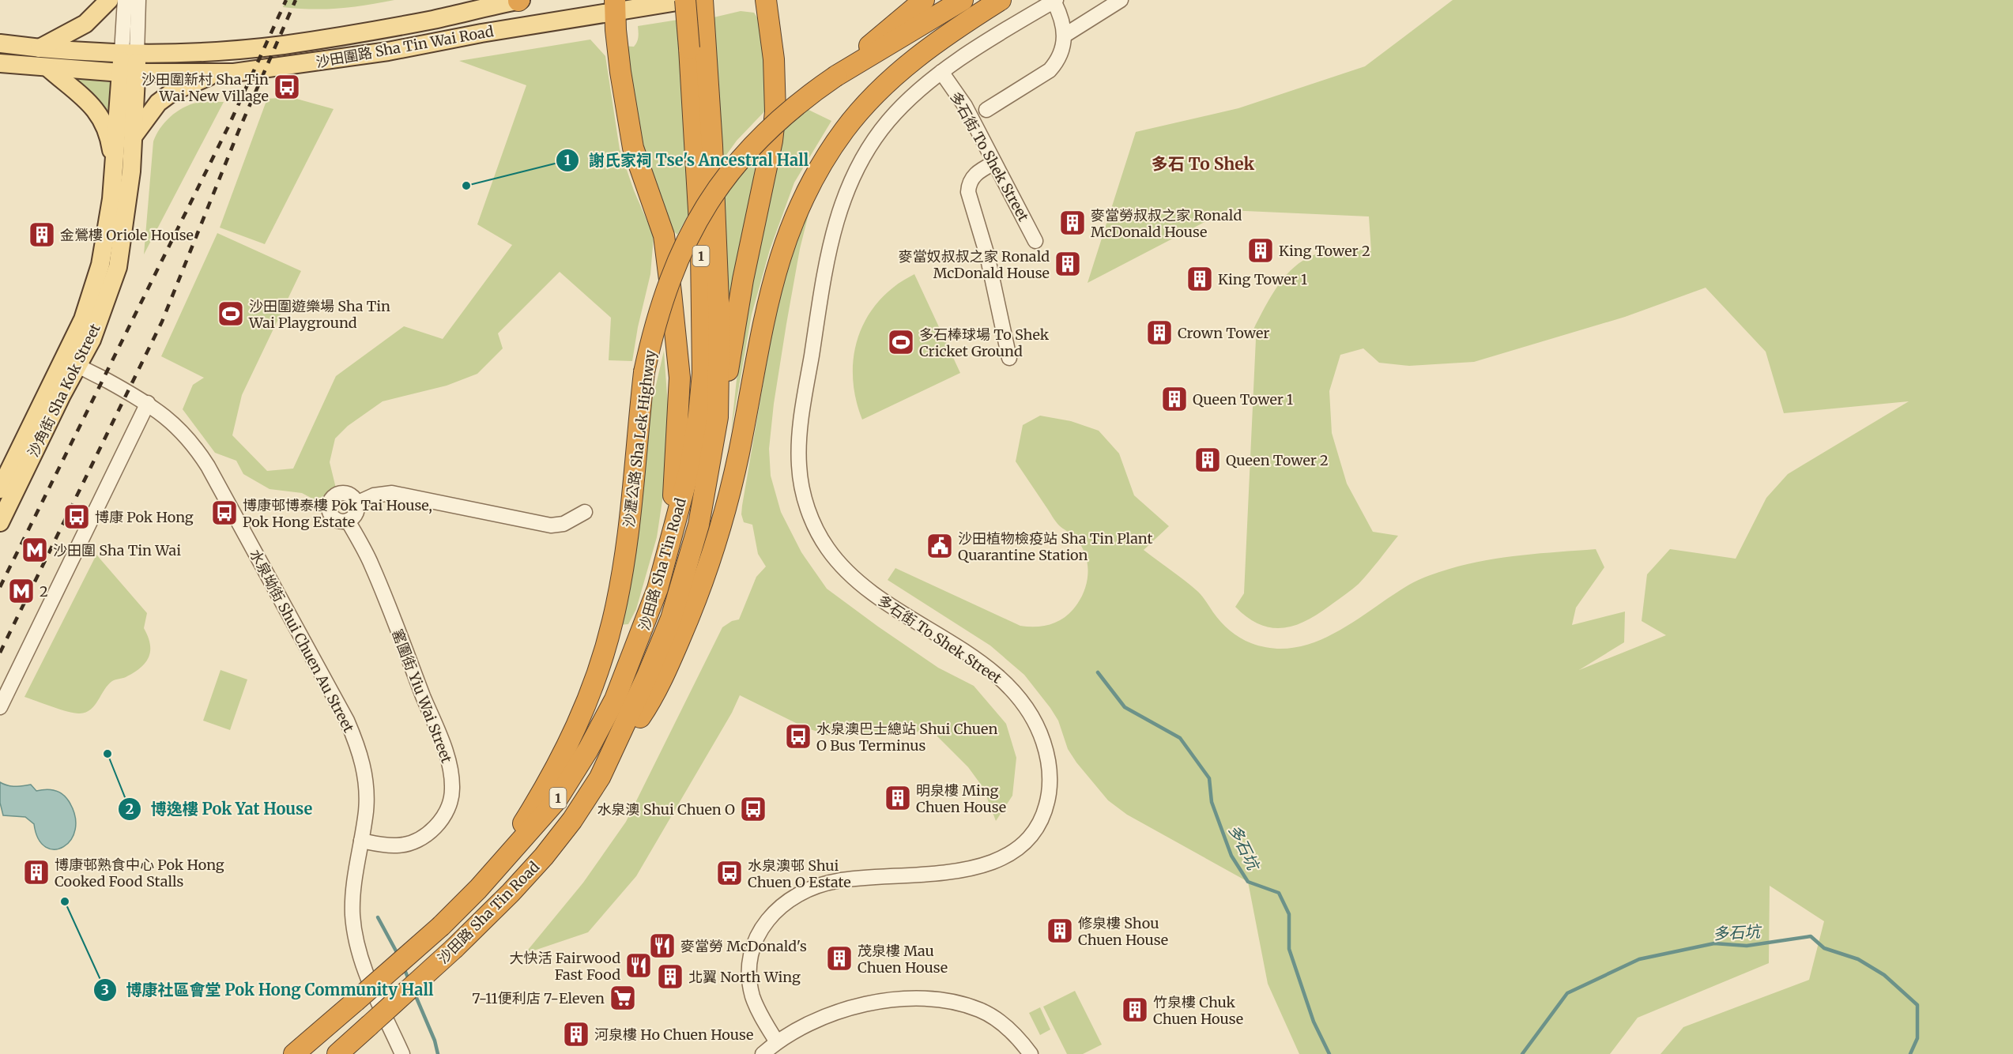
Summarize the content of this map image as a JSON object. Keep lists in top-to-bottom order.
{
  "streets": {
    "highway": ["1", "沙瀝公路 Sha Lek Highway", "沙田路 Sha Tin Road"],
    "main road": ["沙田圍路 Sha Tin Wai Road", "沙角街 Sha Kok Street"],
    "street": ["多石街 To Shek Street", "水泉坳街 Shui Chuen Au Street", "窰圍街 Yiu Wai Street"]
  },
  "crossings": [
    ["沙田圍路 Sha Tin Wai Road", "沙角街 Sha Kok Street"],
    ["沙田圍路 Sha Tin Wai Road", "沙田路 Sha Tin Road"],
    ["沙角街 Sha Kok Street", "水泉坳街 Shui Chuen Au Street"],
    ["沙瀝公路 Sha Lek Highway", "沙田路 Sha Tin Road"],
    ["水泉坳街 Shui Chuen Au Street", "窰圍街 Yiu Wai Street"]
  ],
  "districts": ["多石 To Shek"],
  "water": ["多石坑"],
  "places": {
    "bus stop": [
      "沙田圍新村 Sha Tin Wai New Village",
      "博康邨博泰樓 Pok Tai House, Pok Hong Estate",
      "博康 Pok Hong",
      "水泉澳巴士總站 Shui Chuen O Bus Terminus",
      "水泉澳 Shui Chuen O",
      "水泉澳邨 Shui Chuen O Estate"
    ],
    "other": ["謝氏家祠 Tse's Ancestral Hall", "博逸樓 Pok Yat House", "博康社區會堂 Pok Hong Community Hall"],
    "building": [
      "麥當勞叔叔之家 Ronald McDonald House",
      "金鶯樓 Oriole House",
      "King Tower 2",
      "麥當奴叔叔之家 Ronald McDonald House",
      "King Tower 1",
      "Crown Tower",
      "Queen Tower 1",
      "Queen Tower 2",
      "明泉樓 Ming Chuen House",
      "博康邨熟食中心 Pok Hong Cooked Food Stalls",
      "修泉樓 Shou Chuen House",
      "茂泉樓 Mau Chuen House",
      "北翼 North Wing",
      "竹泉樓 Chuk Chuen House",
      "河泉樓 Ho Chuen House"
    ],
    "sports": ["沙田圍遊樂場 Sha Tin Wai Playground", "多石棒球場 To Shek Cricket Ground"],
    "public building": ["沙田植物檢疫站 Sha Tin Plant Quarantine Station"],
    "metro station": ["沙田圍 Sha Tin Wai", "2"],
    "restaurant": ["麥當勞 McDonald's", "大快活 Fairwood Fast Food"],
    "supermarket": ["7-11便利店 7-Eleven"]
  }
}
